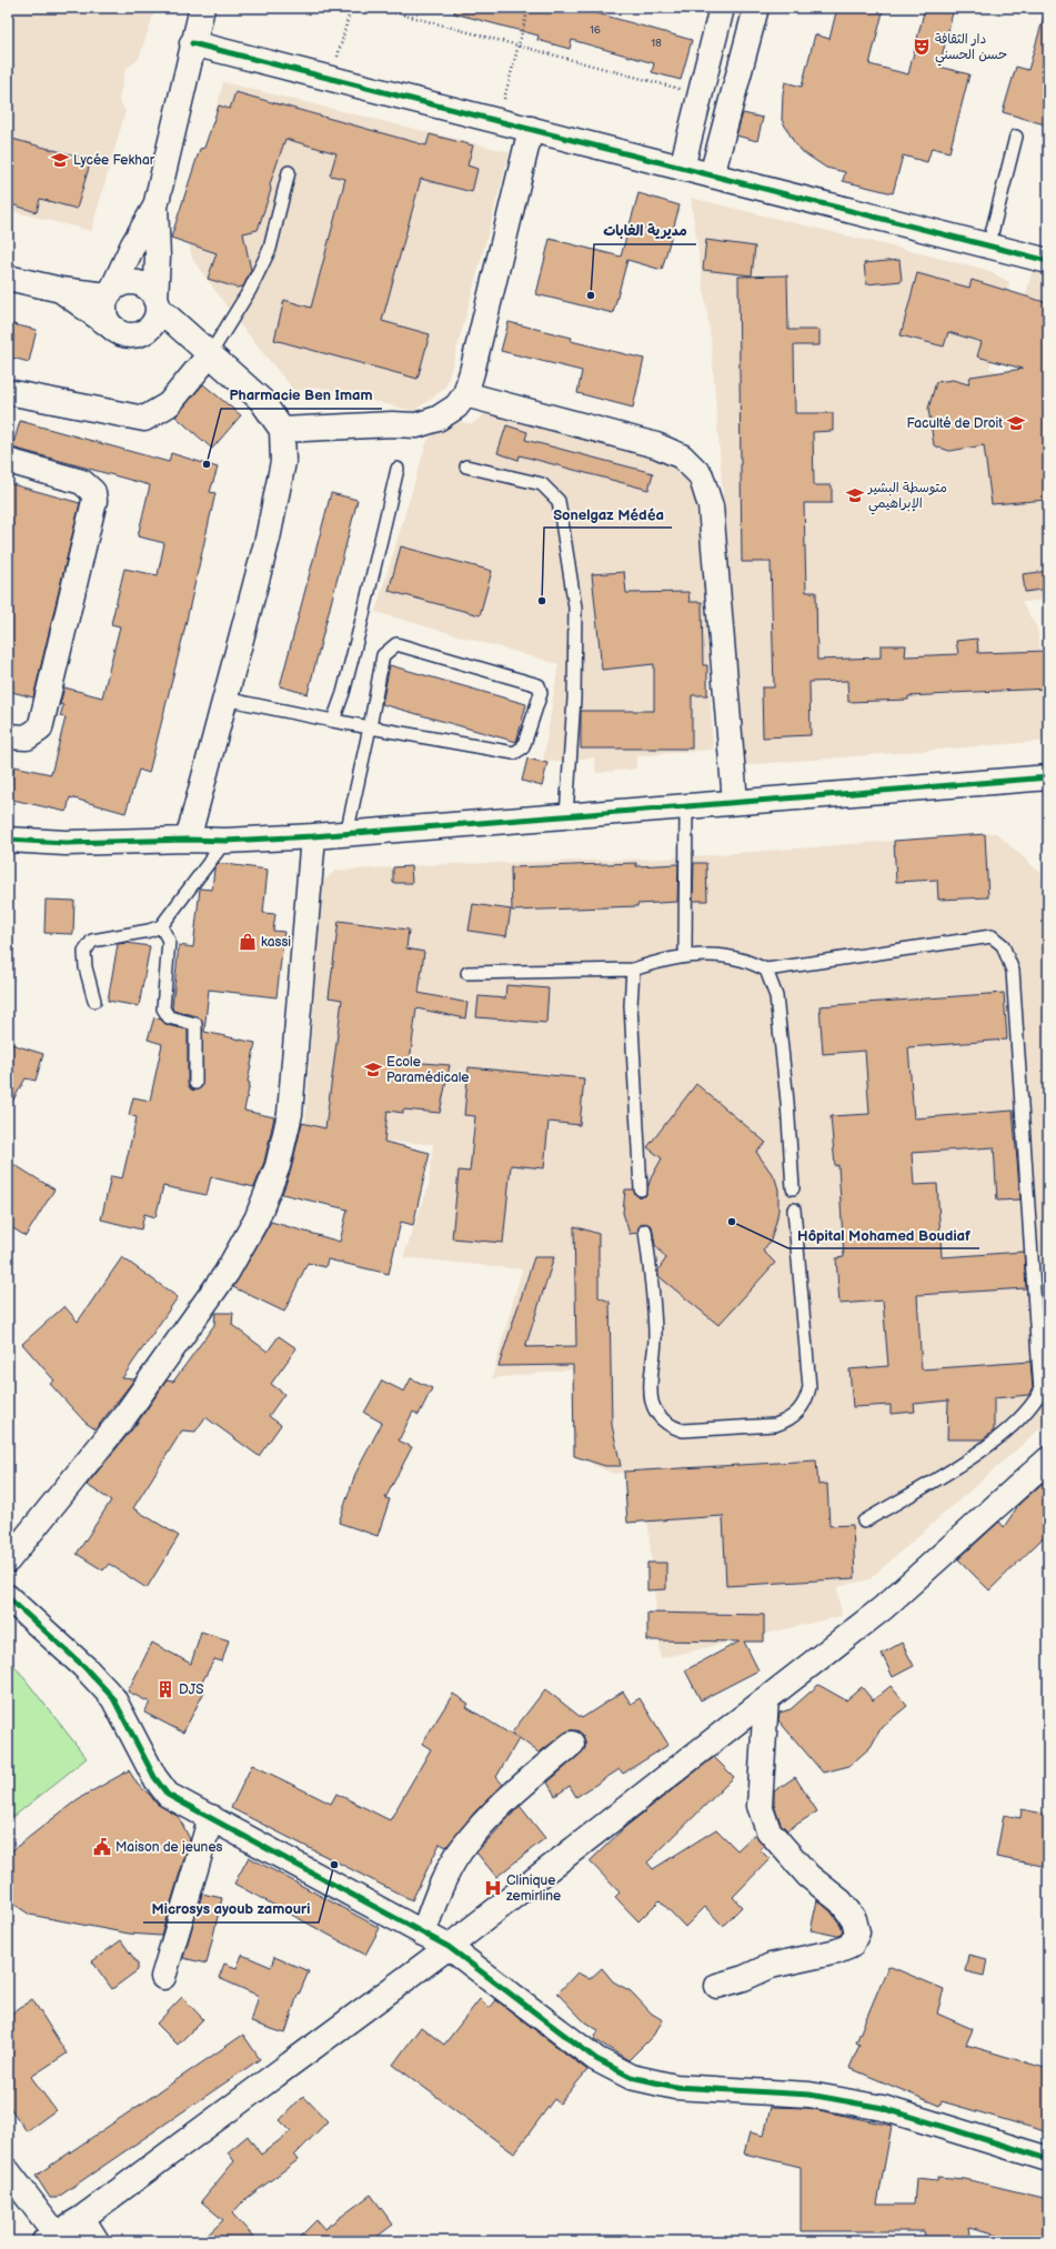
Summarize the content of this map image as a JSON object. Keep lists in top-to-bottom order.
{
  "places": {
    "theatre": ["دار الثقافة حسن الحسني"],
    "school or university": [
      "Lycée Fekhar",
      "Faculté de Droit",
      "متوسطة البشير الإبراهيمي",
      "Ecole Paramédicale"
    ],
    "other": [
      "مديرية الغابات",
      "Pharmacie Ben Imam",
      "Sonelgaz Médéa",
      "Hôpital Mohamed Boudiaf",
      "Microsys ayoub zamouri"
    ],
    "shop": ["kassi"],
    "building": ["DJS"],
    "public building": ["Maison de jeunes"],
    "hospital": ["Clinique zemirline"]
  },
  "house_numbers": ["16", "18"]
}
